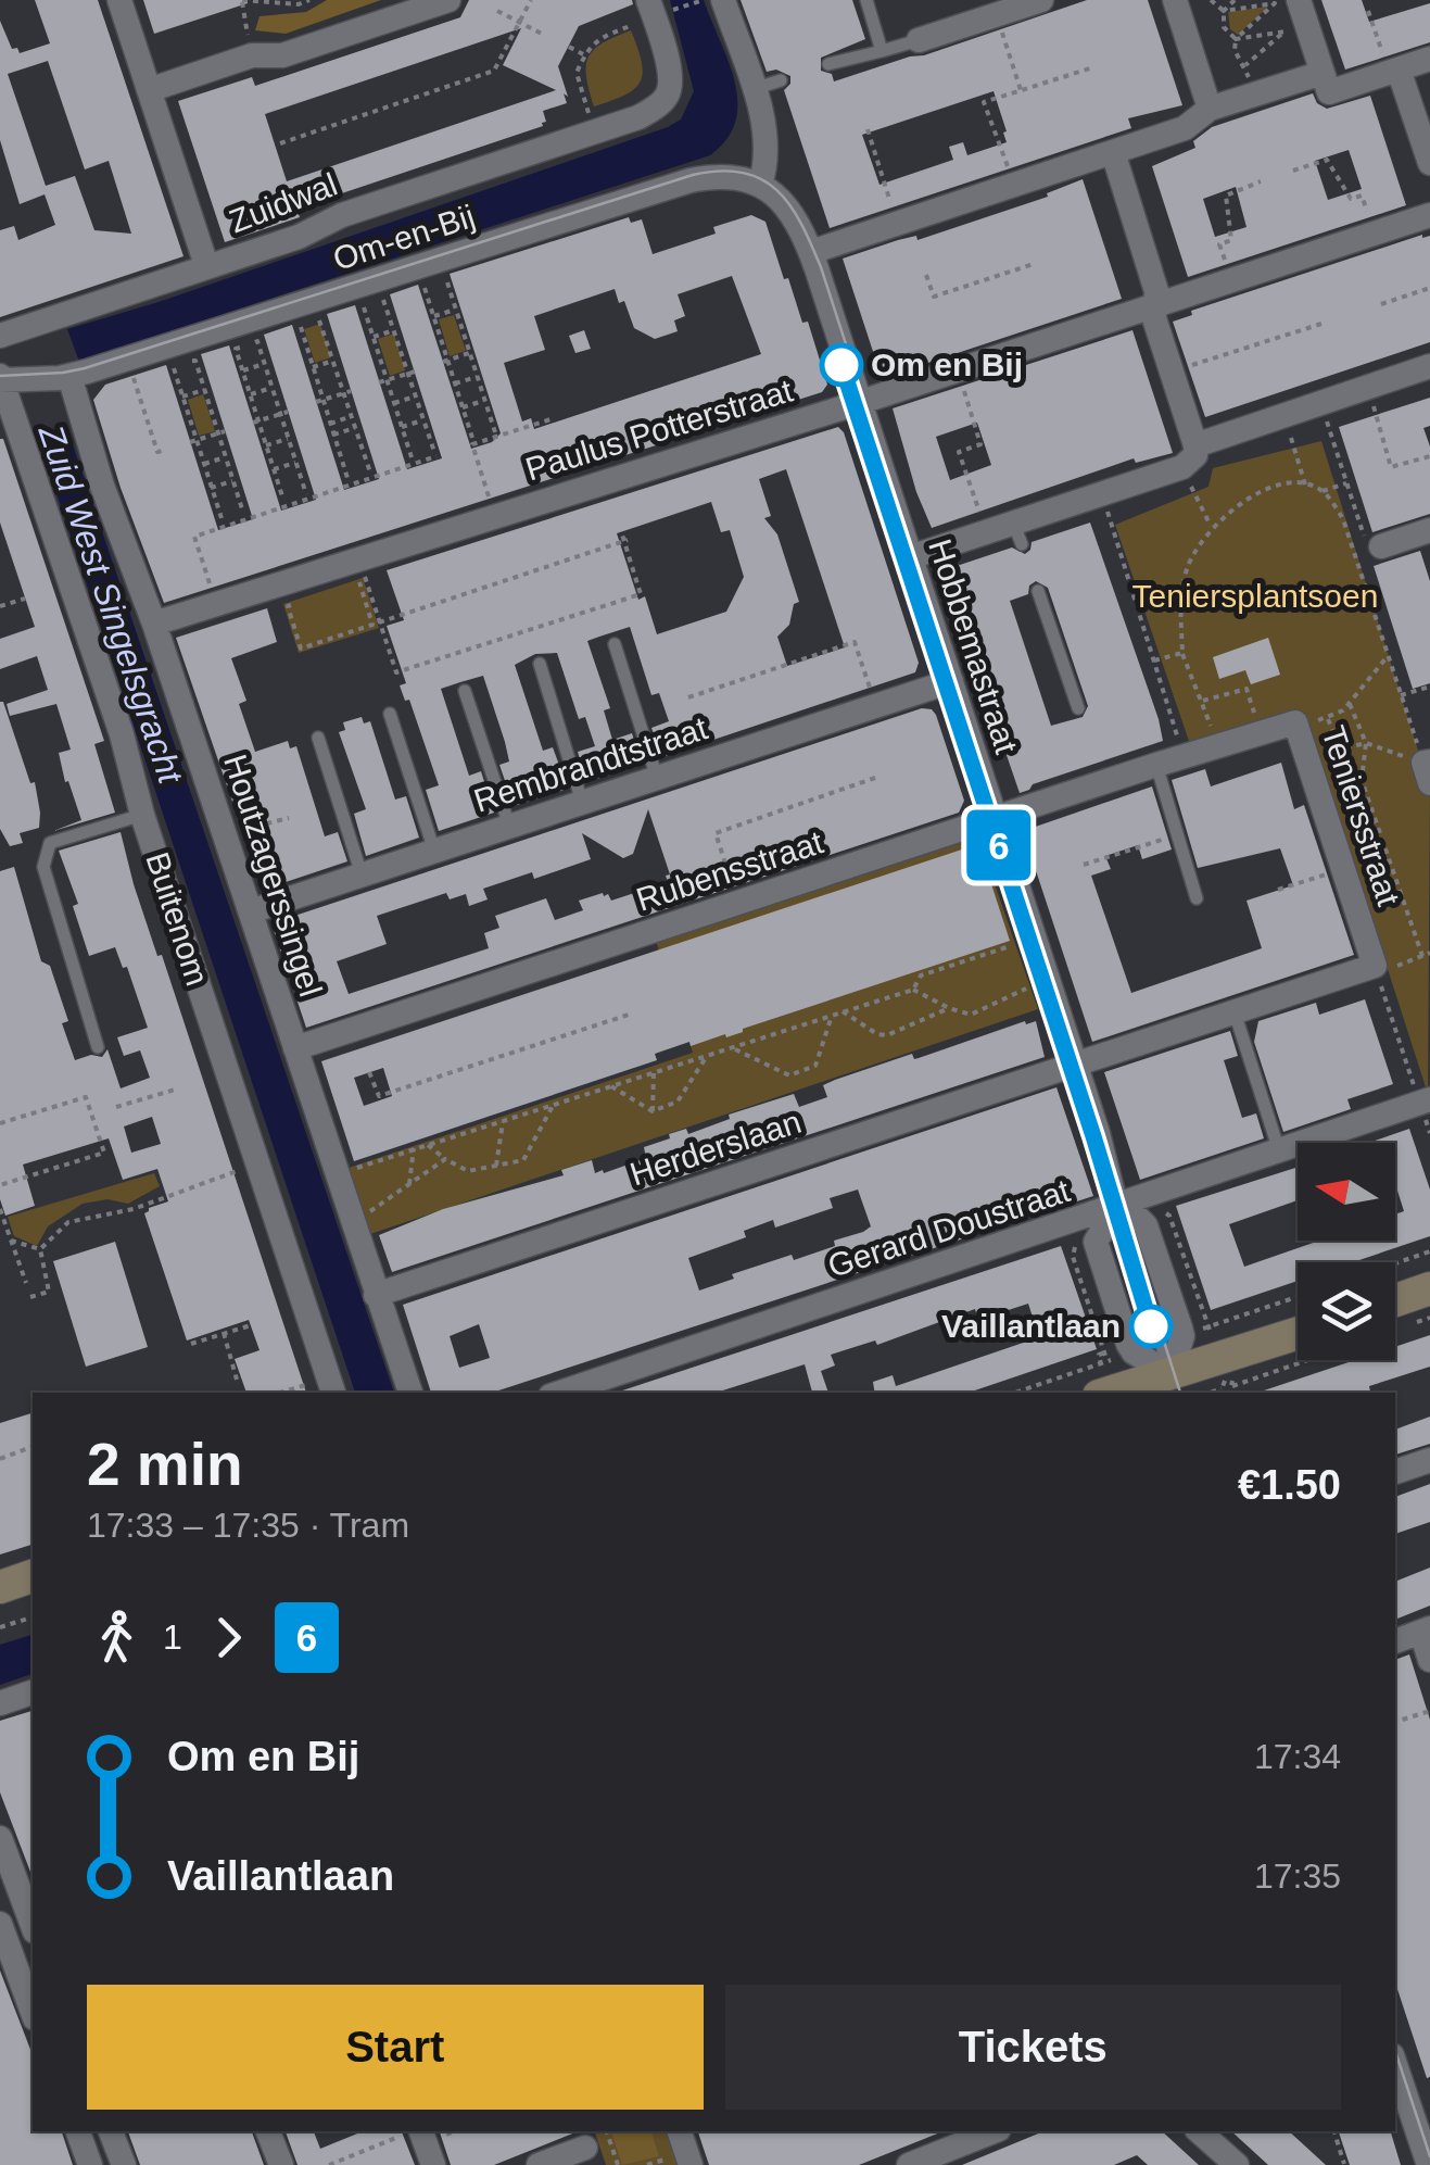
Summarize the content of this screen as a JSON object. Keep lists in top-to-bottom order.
{
  "streets": {
    "street": [
      "Zuidwal",
      "Om-en-Bij",
      "Paulus Potterstraat",
      "Hobbemastraat",
      "Rembrandtstraat",
      "Teniersstraat",
      "Rubensstraat",
      "Houtzagerssingel",
      "Buitenom",
      "Herderslaan",
      "Gerard Doustraat"
    ]
  },
  "crossings": [
    ["Om-en-Bij", "Hobbemastraat"],
    ["Om-en-Bij", "Houtzagerssingel"],
    ["Om-en-Bij", "Buitenom"],
    ["Paulus Potterstraat", "Hobbemastraat"],
    ["Paulus Potterstraat", "Houtzagerssingel"],
    ["Hobbemastraat", "Rembrandtstraat"],
    ["Hobbemastraat", "Rubensstraat"],
    ["Hobbemastraat", "Herderslaan"],
    ["Hobbemastraat", "Gerard Doustraat"],
    ["Rembrandtstraat", "Houtzagerssingel"],
    ["Teniersstraat", "Rubensstraat"],
    ["Teniersstraat", "Herderslaan"],
    ["Rubensstraat", "Houtzagerssingel"],
    ["Houtzagerssingel", "Herderslaan"]
  ],
  "water": ["Zuid West Singelsgracht"],
  "parks": ["Teniersplantsoen"],
  "places": ["Om en Bij", "Vaillantlaan"],
  "lines": ["tram line 6"],
  "north": "left",
  "page": {
    "on_map": "6",
    "heading": ["2 min", "17:33 – 17:35 · Tram", "€1.50"],
    "legs": ["1", "6"],
    "list": [
      {
        "name": "Om en Bij",
        "value": "17:34"
      },
      {
        "name": "Vaillantlaan",
        "value": "17:35"
      }
    ],
    "buttons": ["Start", "Tickets"]
  }
}
